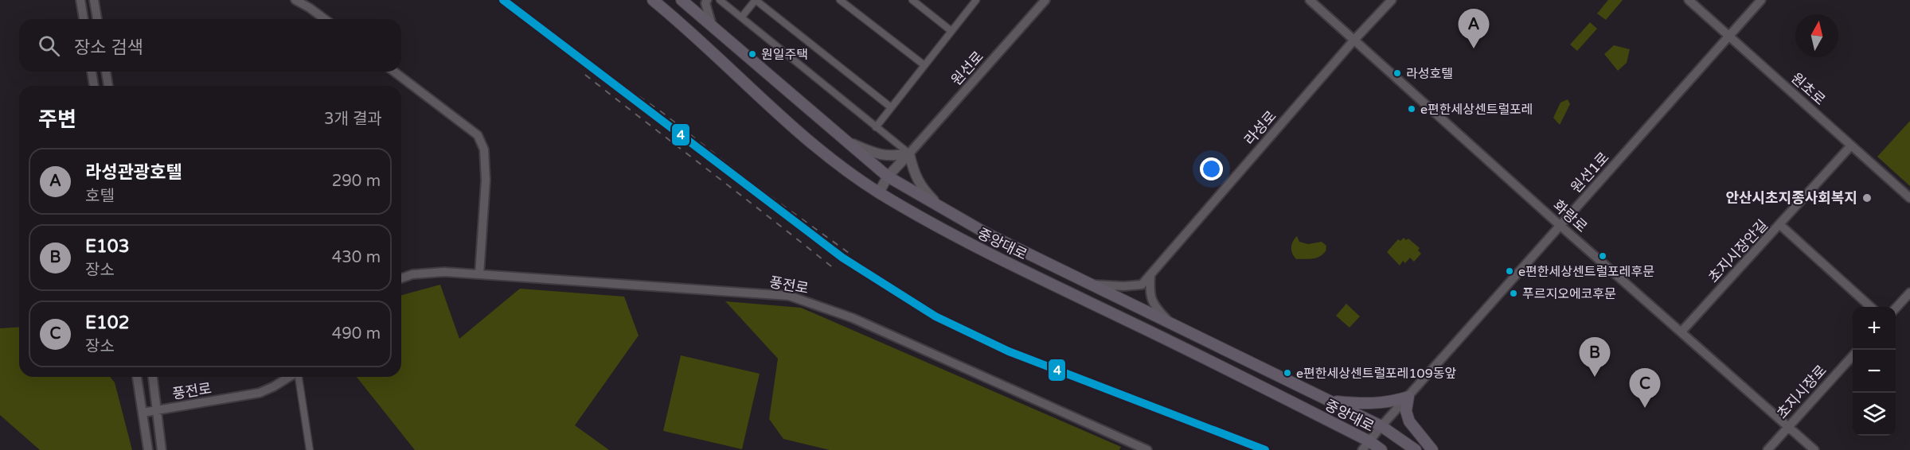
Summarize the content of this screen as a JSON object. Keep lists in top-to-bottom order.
{
  "streets": {
    "main road": ["중앙대로"],
    "street": [
      "원선로",
      "원초로",
      "라성로",
      "원선1로",
      "화랑로",
      "초지시장안길",
      "풍전로",
      "초지시장로"
    ]
  },
  "crossings": [
    ["원초로", "원선1로"],
    ["원초로", "초지시장안길"],
    ["라성로", "화랑로"],
    ["원선1로", "화랑로"],
    ["원선1로", "중앙대로"],
    ["화랑로", "초지시장안길"],
    ["화랑로", "초지시장로"]
  ],
  "places": [
    "원일주택",
    "라성호텔",
    "e편한세상센트럴포레",
    "안산시초지종사회복지",
    "e편한세상센트럴포레후문",
    "푸르지오에코후문",
    "e편한세상센트럴포레109동앞"
  ],
  "lines": ["transit line 4"],
  "north": "top",
  "page": {
    "pins": ["A", "B", "C"],
    "search": "장소 검색",
    "heading": ["주변", "3개 결과"],
    "list": [
      {
        "mark": "A",
        "name": "라성관광호텔",
        "note": "호텔",
        "value": "290 m"
      },
      {
        "mark": "B",
        "name": "E103",
        "note": "장소",
        "value": "430 m"
      },
      {
        "mark": "C",
        "name": "E102",
        "note": "장소",
        "value": "490 m"
      }
    ],
    "map_buttons": ["+", "−"]
  }
}
